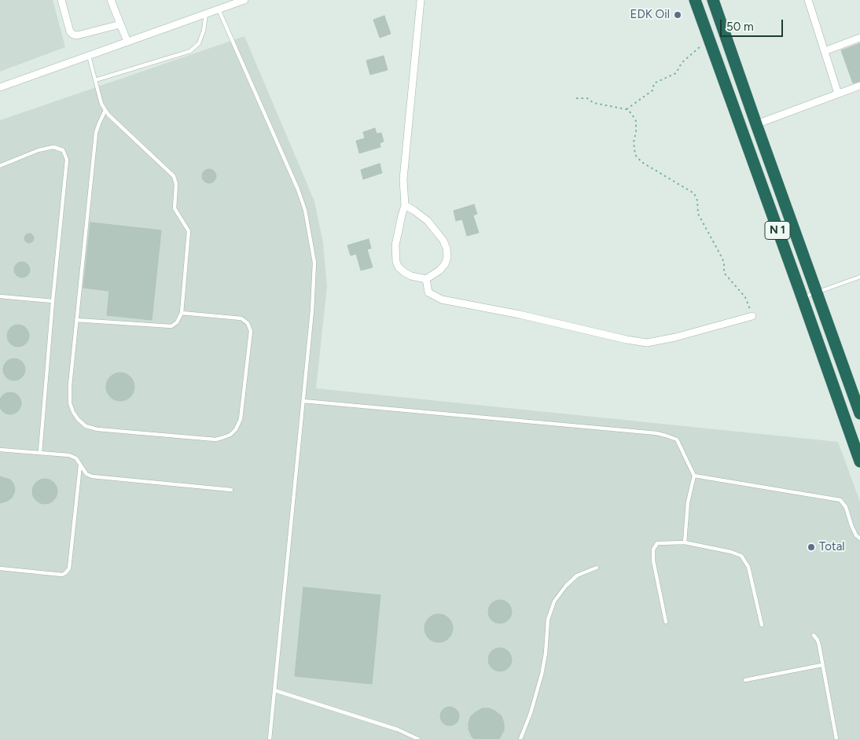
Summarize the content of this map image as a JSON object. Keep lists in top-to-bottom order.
{
  "streets": {
    "highway": ["N 1"]
  },
  "places": ["EDK Oil", "Total"],
  "scale_bar": "50 m"
}
